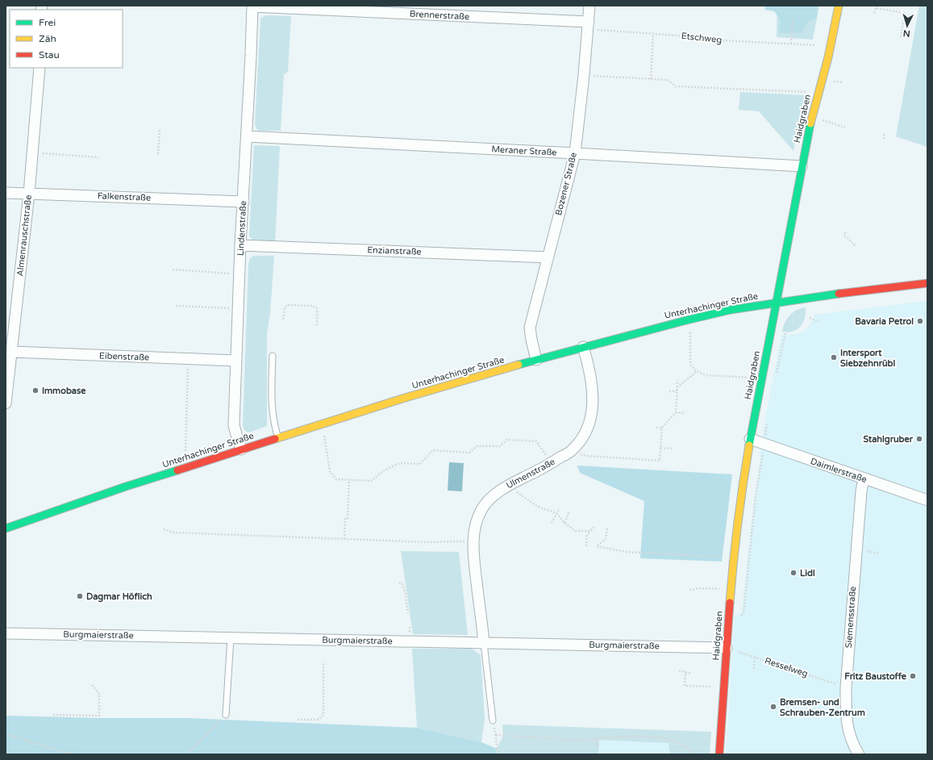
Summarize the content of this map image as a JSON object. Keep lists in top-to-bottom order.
{
  "streets": {
    "main road": ["Haidgraben", "Unterhachinger Straße"],
    "street": [
      "Brennerstraße",
      "Meraner Straße",
      "Bozener Straße",
      "Falkenstraße",
      "Lindenstraße",
      "Almenrauschstraße",
      "Enzianstraße",
      "Eibenstraße",
      "Daimlerstraße",
      "Ulmenstraße",
      "Siemensstraße",
      "Burgmaierstraße"
    ],
    "path": ["Etschweg", "Resselweg"]
  },
  "crossings": [
    ["Brennerstraße", "Etschweg"],
    ["Brennerstraße", "Bozener Straße"],
    ["Brennerstraße", "Lindenstraße"],
    ["Etschweg", "Bozener Straße"],
    ["Haidgraben", "Meraner Straße"],
    ["Haidgraben", "Unterhachinger Straße"],
    ["Haidgraben", "Daimlerstraße"],
    ["Haidgraben", "Burgmaierstraße"],
    ["Haidgraben", "Resselweg"],
    ["Meraner Straße", "Bozener Straße"],
    ["Meraner Straße", "Lindenstraße"],
    ["Bozener Straße", "Enzianstraße"],
    ["Bozener Straße", "Unterhachinger Straße"],
    ["Falkenstraße", "Lindenstraße"],
    ["Falkenstraße", "Almenrauschstraße"],
    ["Lindenstraße", "Enzianstraße"],
    ["Lindenstraße", "Unterhachinger Straße"],
    ["Lindenstraße", "Eibenstraße"],
    ["Almenrauschstraße", "Eibenstraße"],
    ["Unterhachinger Straße", "Ulmenstraße"],
    ["Daimlerstraße", "Siemensstraße"],
    ["Ulmenstraße", "Burgmaierstraße"],
    ["Siemensstraße", "Resselweg"],
    ["Burgmaierstraße", "Resselweg"]
  ],
  "places": [
    "Bavaria Petrol",
    "Intersport Siebzehnrübl",
    "Immobase",
    "Stahlgruber",
    "Lidl",
    "Dagmar Höflich",
    "Fritz Baustoffe",
    "Bremsen- und Schrauben-Zentrum"
  ],
  "legend": ["Frei", "Zäh", "Stau"],
  "north": "bottom"
}
